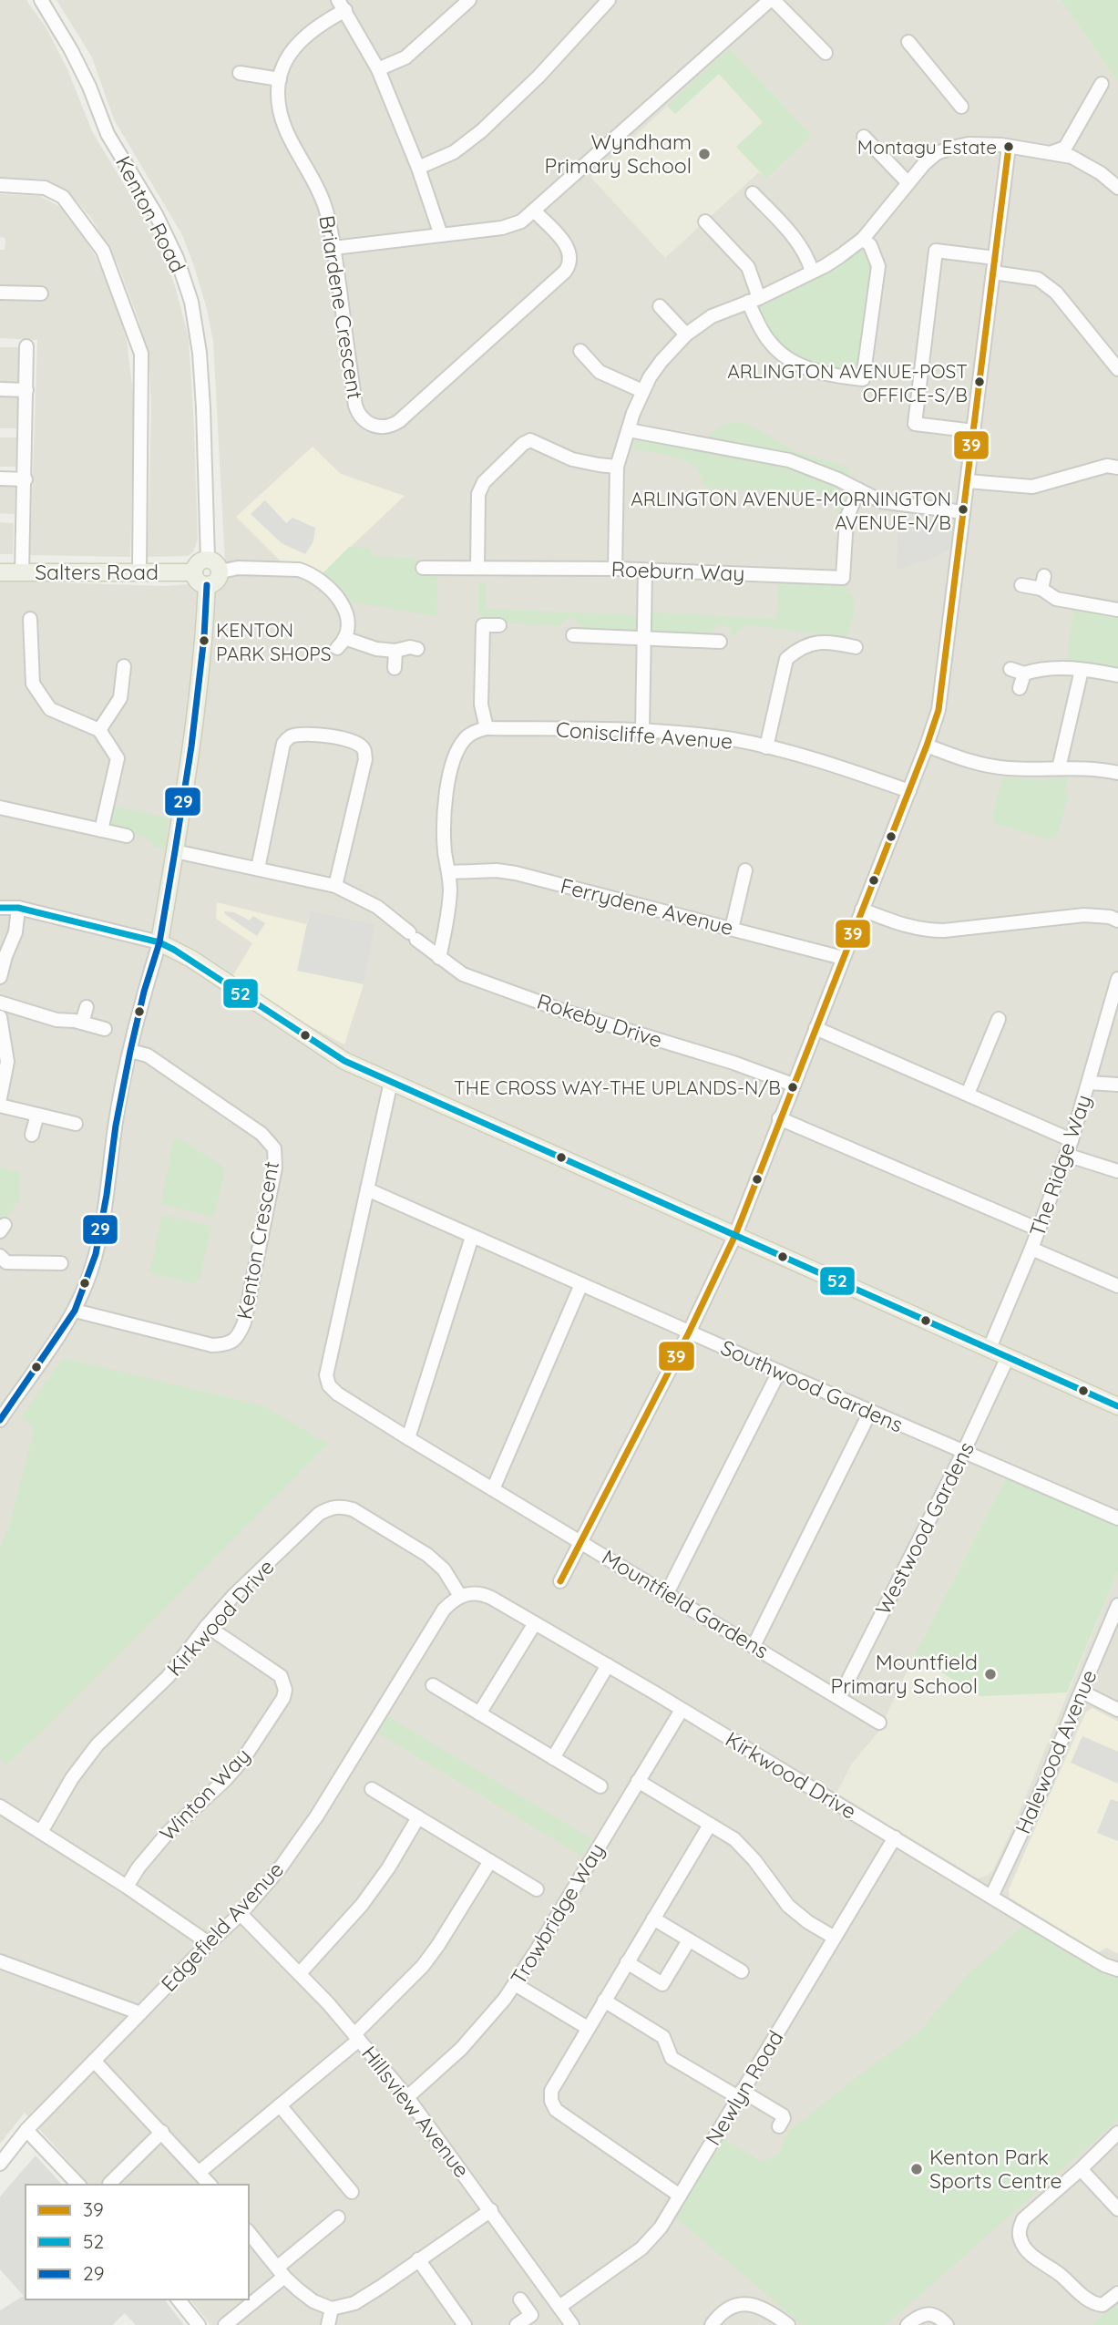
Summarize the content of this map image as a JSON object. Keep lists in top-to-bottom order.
{
  "streets": {
    "main road": ["Salters Road"],
    "street": [
      "Kenton Road",
      "Briardene Crescent",
      "Roeburn Way",
      "Coniscliffe Avenue",
      "Ferrydene Avenue",
      "Rokeby Drive",
      "The Ridge Way",
      "Kenton Crescent",
      "Southwood Gardens",
      "Westwood Gardens",
      "Mountfield Gardens",
      "Kirkwood Drive",
      "Halewood Avenue",
      "Winton Way",
      "Trowbridge Way",
      "Edgefield Avenue",
      "Newlyn Road",
      "Hillsview Avenue"
    ]
  },
  "crossings": [
    ["Kenton Road", "Salters Road"],
    ["Southwood Gardens", "Westwood Gardens"],
    ["Southwood Gardens", "Mountfield Gardens"],
    ["Westwood Gardens", "Mountfield Gardens"],
    ["Kirkwood Drive", "Halewood Avenue"],
    ["Kirkwood Drive", "Winton Way"],
    ["Kirkwood Drive", "Trowbridge Way"],
    ["Kirkwood Drive", "Edgefield Avenue"],
    ["Kirkwood Drive", "Newlyn Road"],
    ["Trowbridge Way", "Hillsview Avenue"],
    ["Edgefield Avenue", "Hillsview Avenue"],
    ["Newlyn Road", "Hillsview Avenue"]
  ],
  "places": [
    "Montagu Estate",
    "Wyndham Primary School",
    "ARLINGTON AVENUE-POST OFFICE-S/B",
    "ARLINGTON AVENUE-MORNINGTON AVENUE-N/B",
    "KENTON PARK SHOPS",
    "THE CROSS WAY-THE UPLANDS-N/B",
    "Mountfield Primary School",
    "Kenton Park Sports Centre"
  ],
  "lines": ["transit line 39", "transit line 29", "transit line 52"],
  "legend": ["39", "52", "29"]
}
